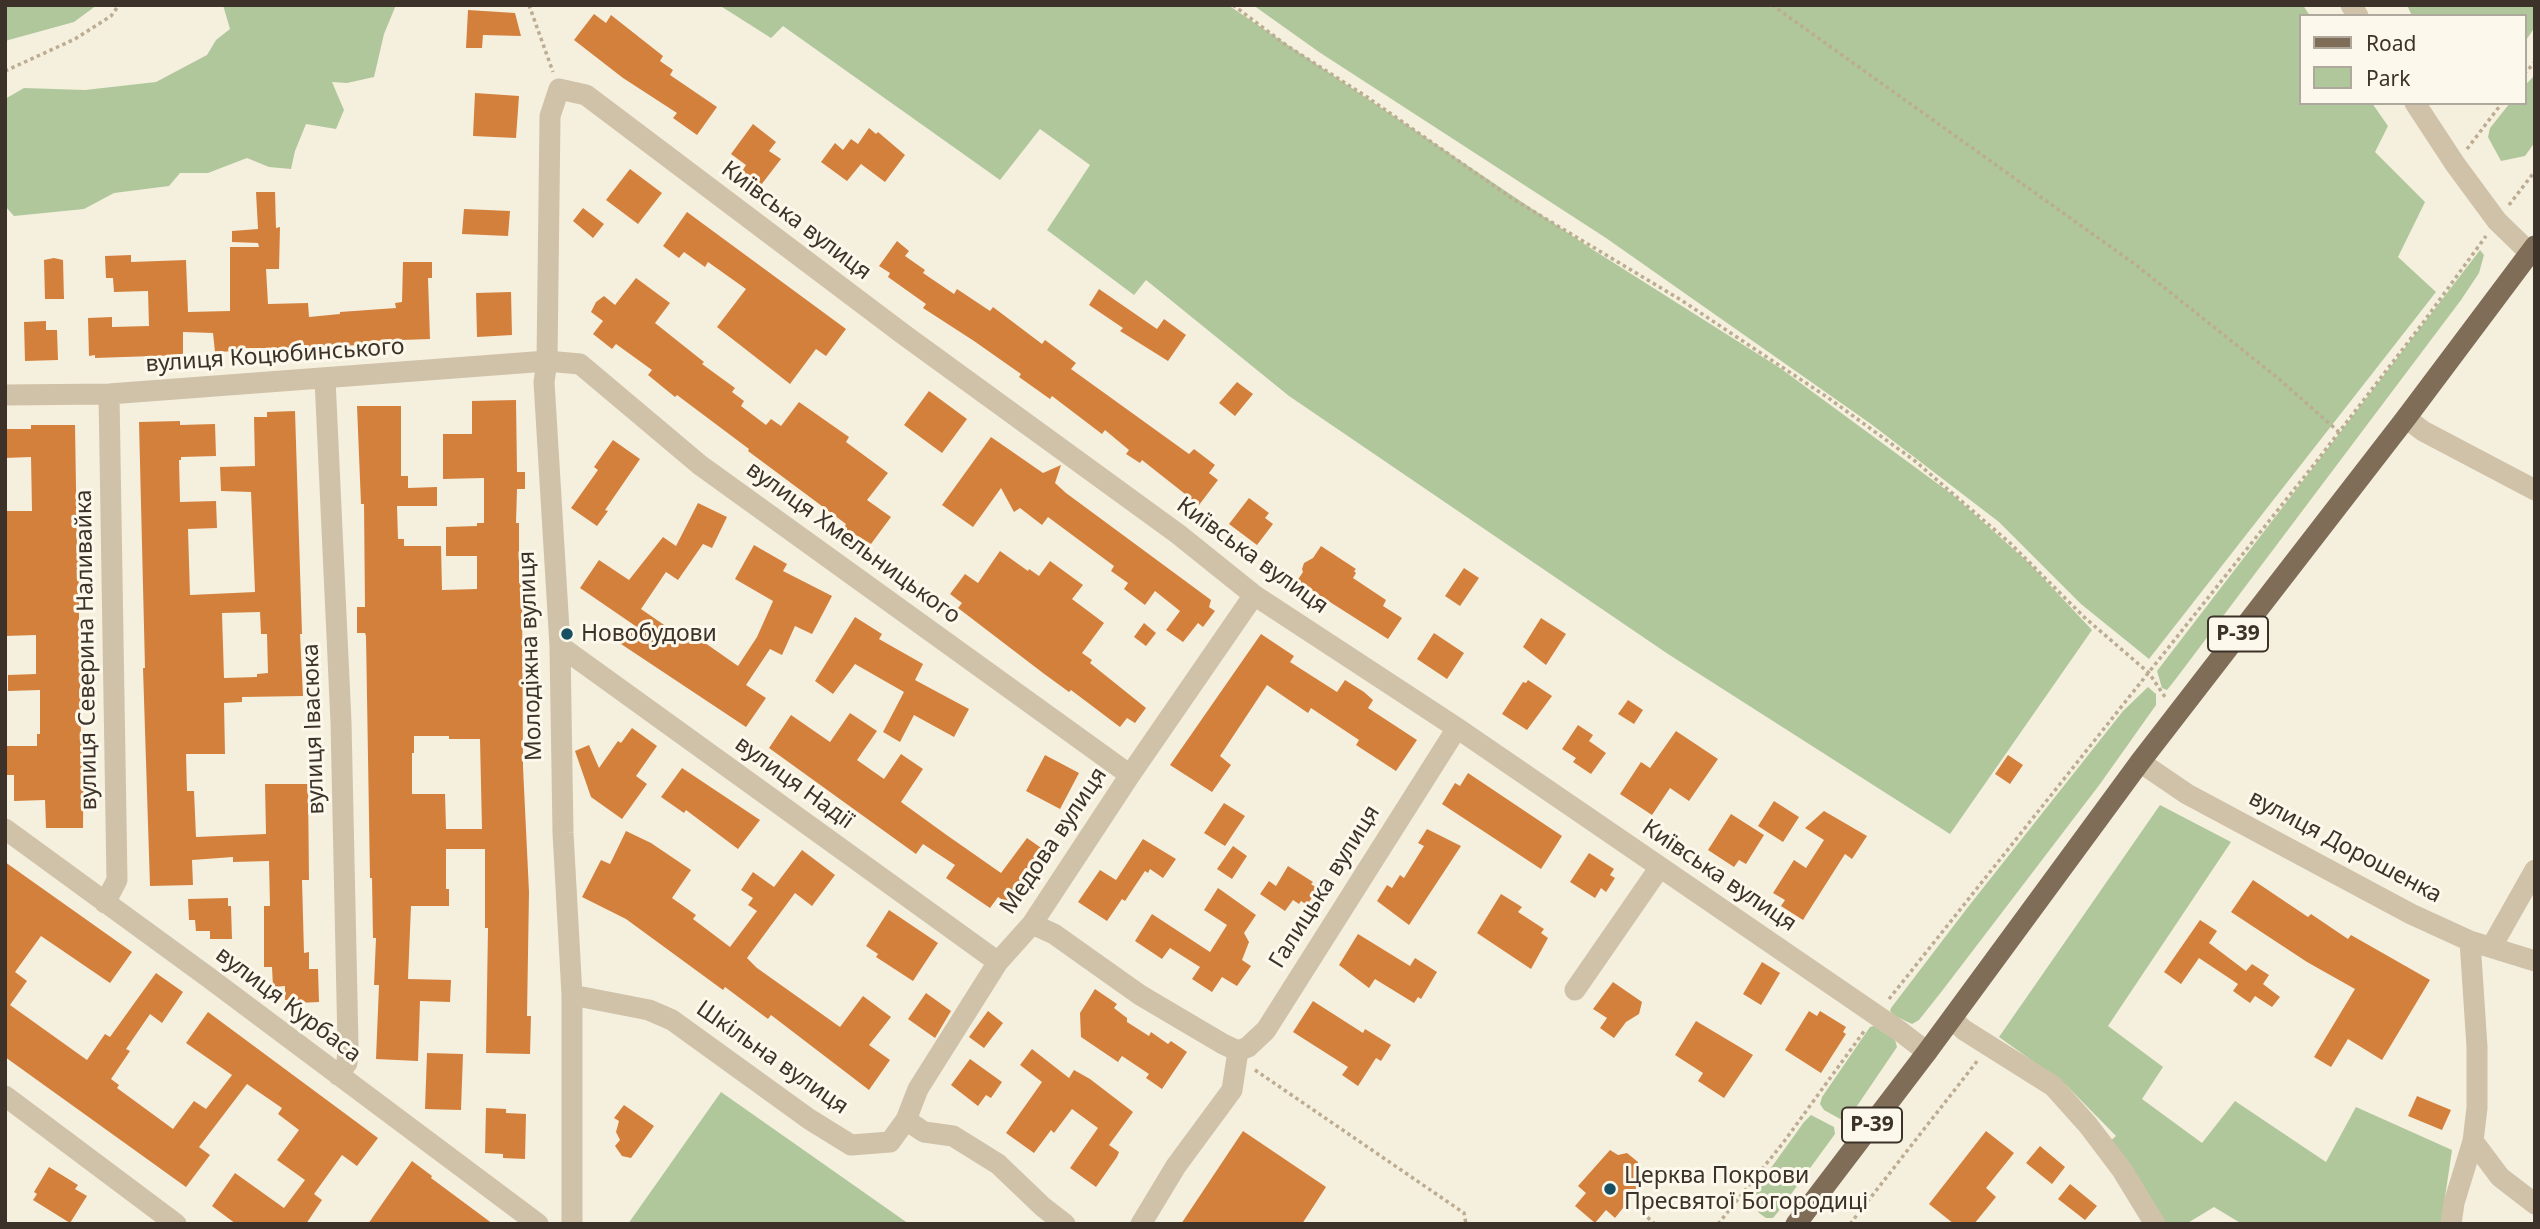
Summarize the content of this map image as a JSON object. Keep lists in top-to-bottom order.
{
  "streets": {
    "main road": ["Р-39"],
    "street": [
      "Київська вулиця",
      "вулиця Коцюбинського",
      "вулиця Хмельницького",
      "вулиця Северина Наливайка",
      "Молодіжна вулиця",
      "вулиця Івасюка",
      "вулиця Надії",
      "Медова вулиця",
      "вулиця Дорошенка",
      "Галицька вулиця",
      "вулиця Курбаса",
      "Шкільна вулиця"
    ]
  },
  "crossings": [
    ["Київська вулиця", "Р-39"],
    ["Київська вулиця", "Молодіжна вулиця"],
    ["Київська вулиця", "Медова вулиця"],
    ["Київська вулиця", "Галицька вулиця"],
    ["вулиця Коцюбинського", "вулиця Хмельницького"],
    ["вулиця Коцюбинського", "вулиця Северина Наливайка"],
    ["вулиця Коцюбинського", "Молодіжна вулиця"],
    ["вулиця Коцюбинського", "вулиця Івасюка"],
    ["вулиця Хмельницького", "Молодіжна вулиця"],
    ["вулиця Хмельницького", "Медова вулиця"],
    ["Р-39", "вулиця Дорошенка"],
    ["вулиця Северина Наливайка", "вулиця Курбаса"],
    ["Молодіжна вулиця", "вулиця Надії"],
    ["Молодіжна вулиця", "Шкільна вулиця"],
    ["вулиця Івасюка", "вулиця Курбаса"],
    ["вулиця Надії", "Медова вулиця"],
    ["Медова вулиця", "Шкільна вулиця"]
  ],
  "places": ["Новобудови", "Церква Покрови Пресвятої Богородиці"],
  "legend": ["Road", "Park"]
}
